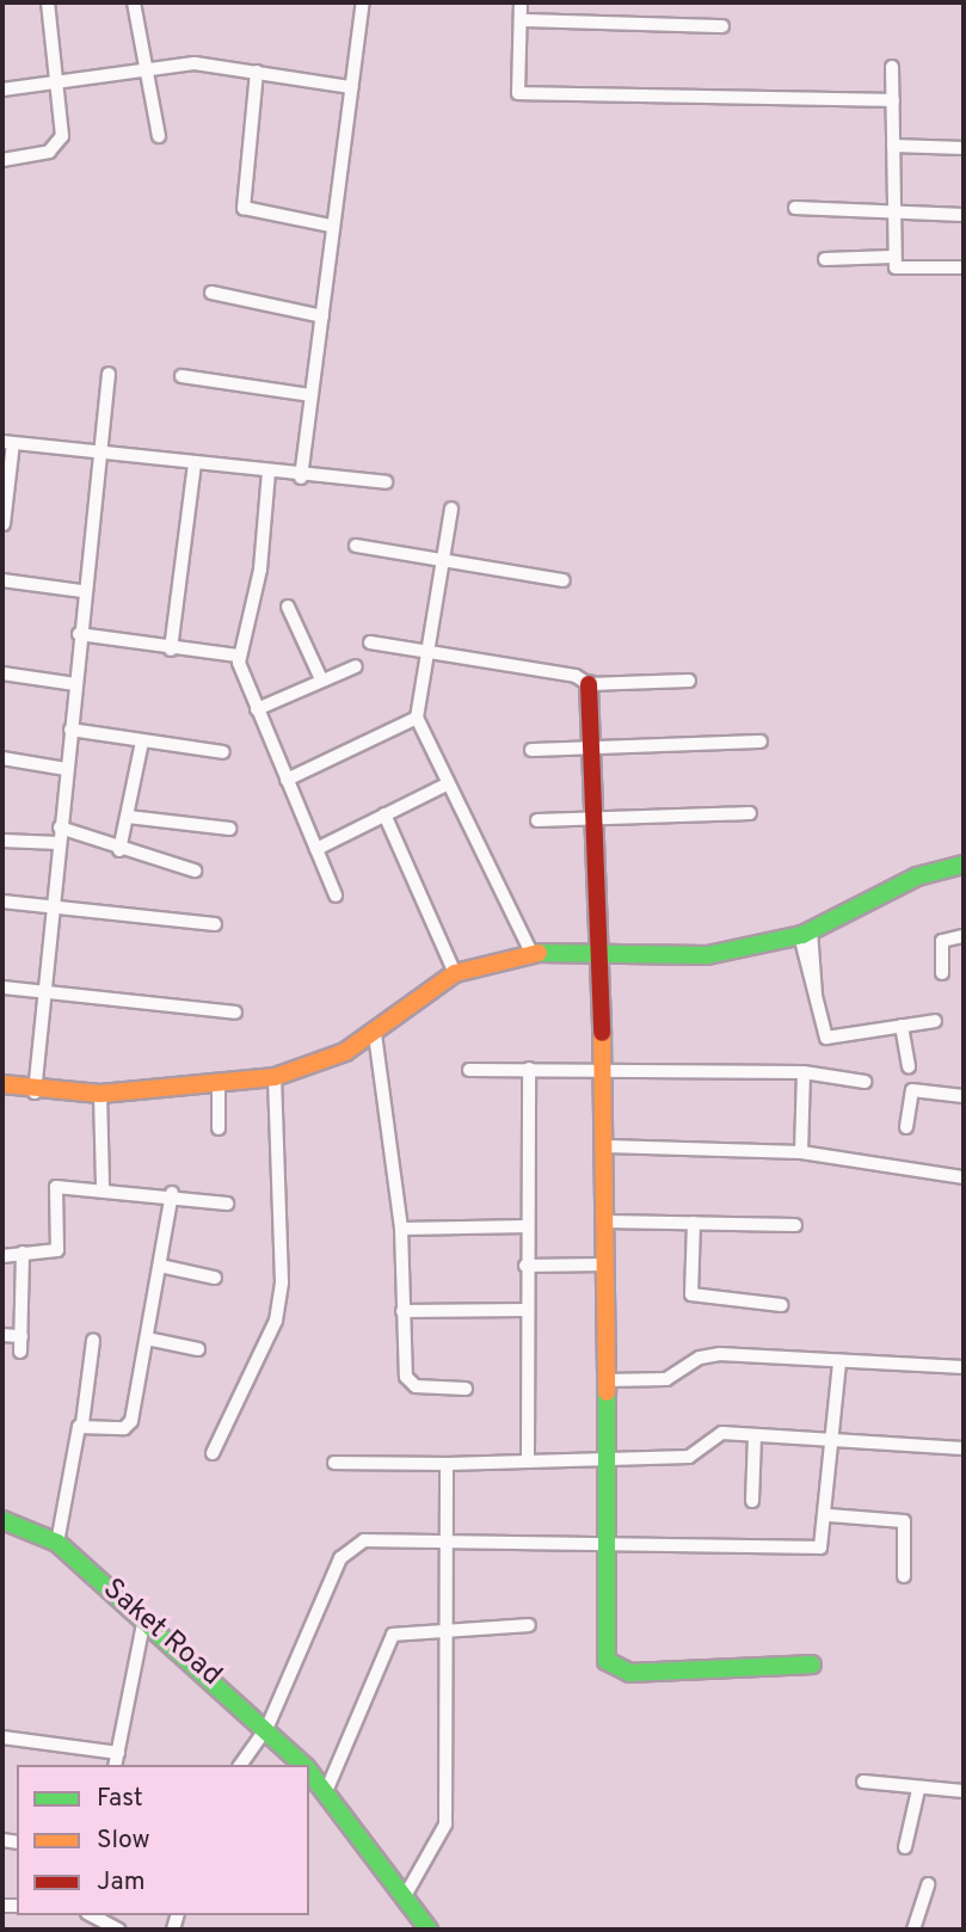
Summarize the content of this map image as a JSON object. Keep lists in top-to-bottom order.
{
  "streets": {
    "street": ["Saket Road"]
  },
  "legend": ["Fast", "Slow", "Jam"]
}
